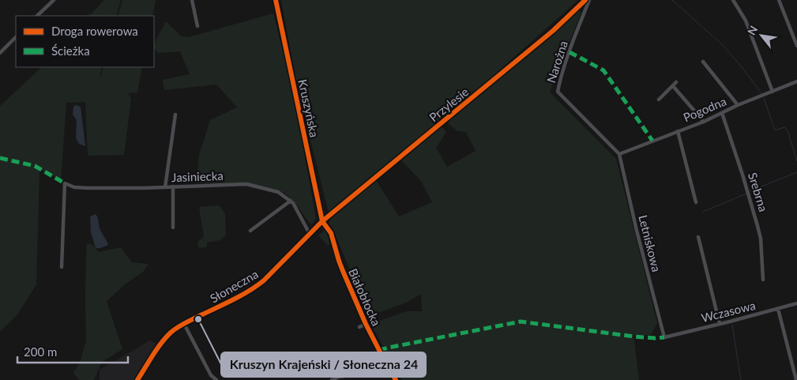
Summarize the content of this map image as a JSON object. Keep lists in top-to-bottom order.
{
  "streets": {
    "street": [
      "Narożna",
      "Przylesie",
      "Kruszyńska",
      "Pogodna",
      "Jasiniecka",
      "Srebrna",
      "Letniskowa",
      "Słoneczna",
      "Białobłocka",
      "Wczasowa"
    ]
  },
  "crossings": [
    ["Narożna", "Pogodna"],
    ["Narożna", "Letniskowa"],
    ["Przylesie", "Kruszyńska"],
    ["Przylesie", "Słoneczna"],
    ["Przylesie", "Białobłocka"],
    ["Kruszyńska", "Słoneczna"],
    ["Kruszyńska", "Białobłocka"],
    ["Pogodna", "Srebrna"],
    ["Pogodna", "Letniskowa"],
    ["Letniskowa", "Wczasowa"],
    ["Słoneczna", "Białobłocka"]
  ],
  "places": ["Kruszyn Krajeński / Słoneczna 24"],
  "legend": ["Droga rowerowa", "Ścieżka"],
  "scale_bar": "200 m",
  "north": "top left"
}
